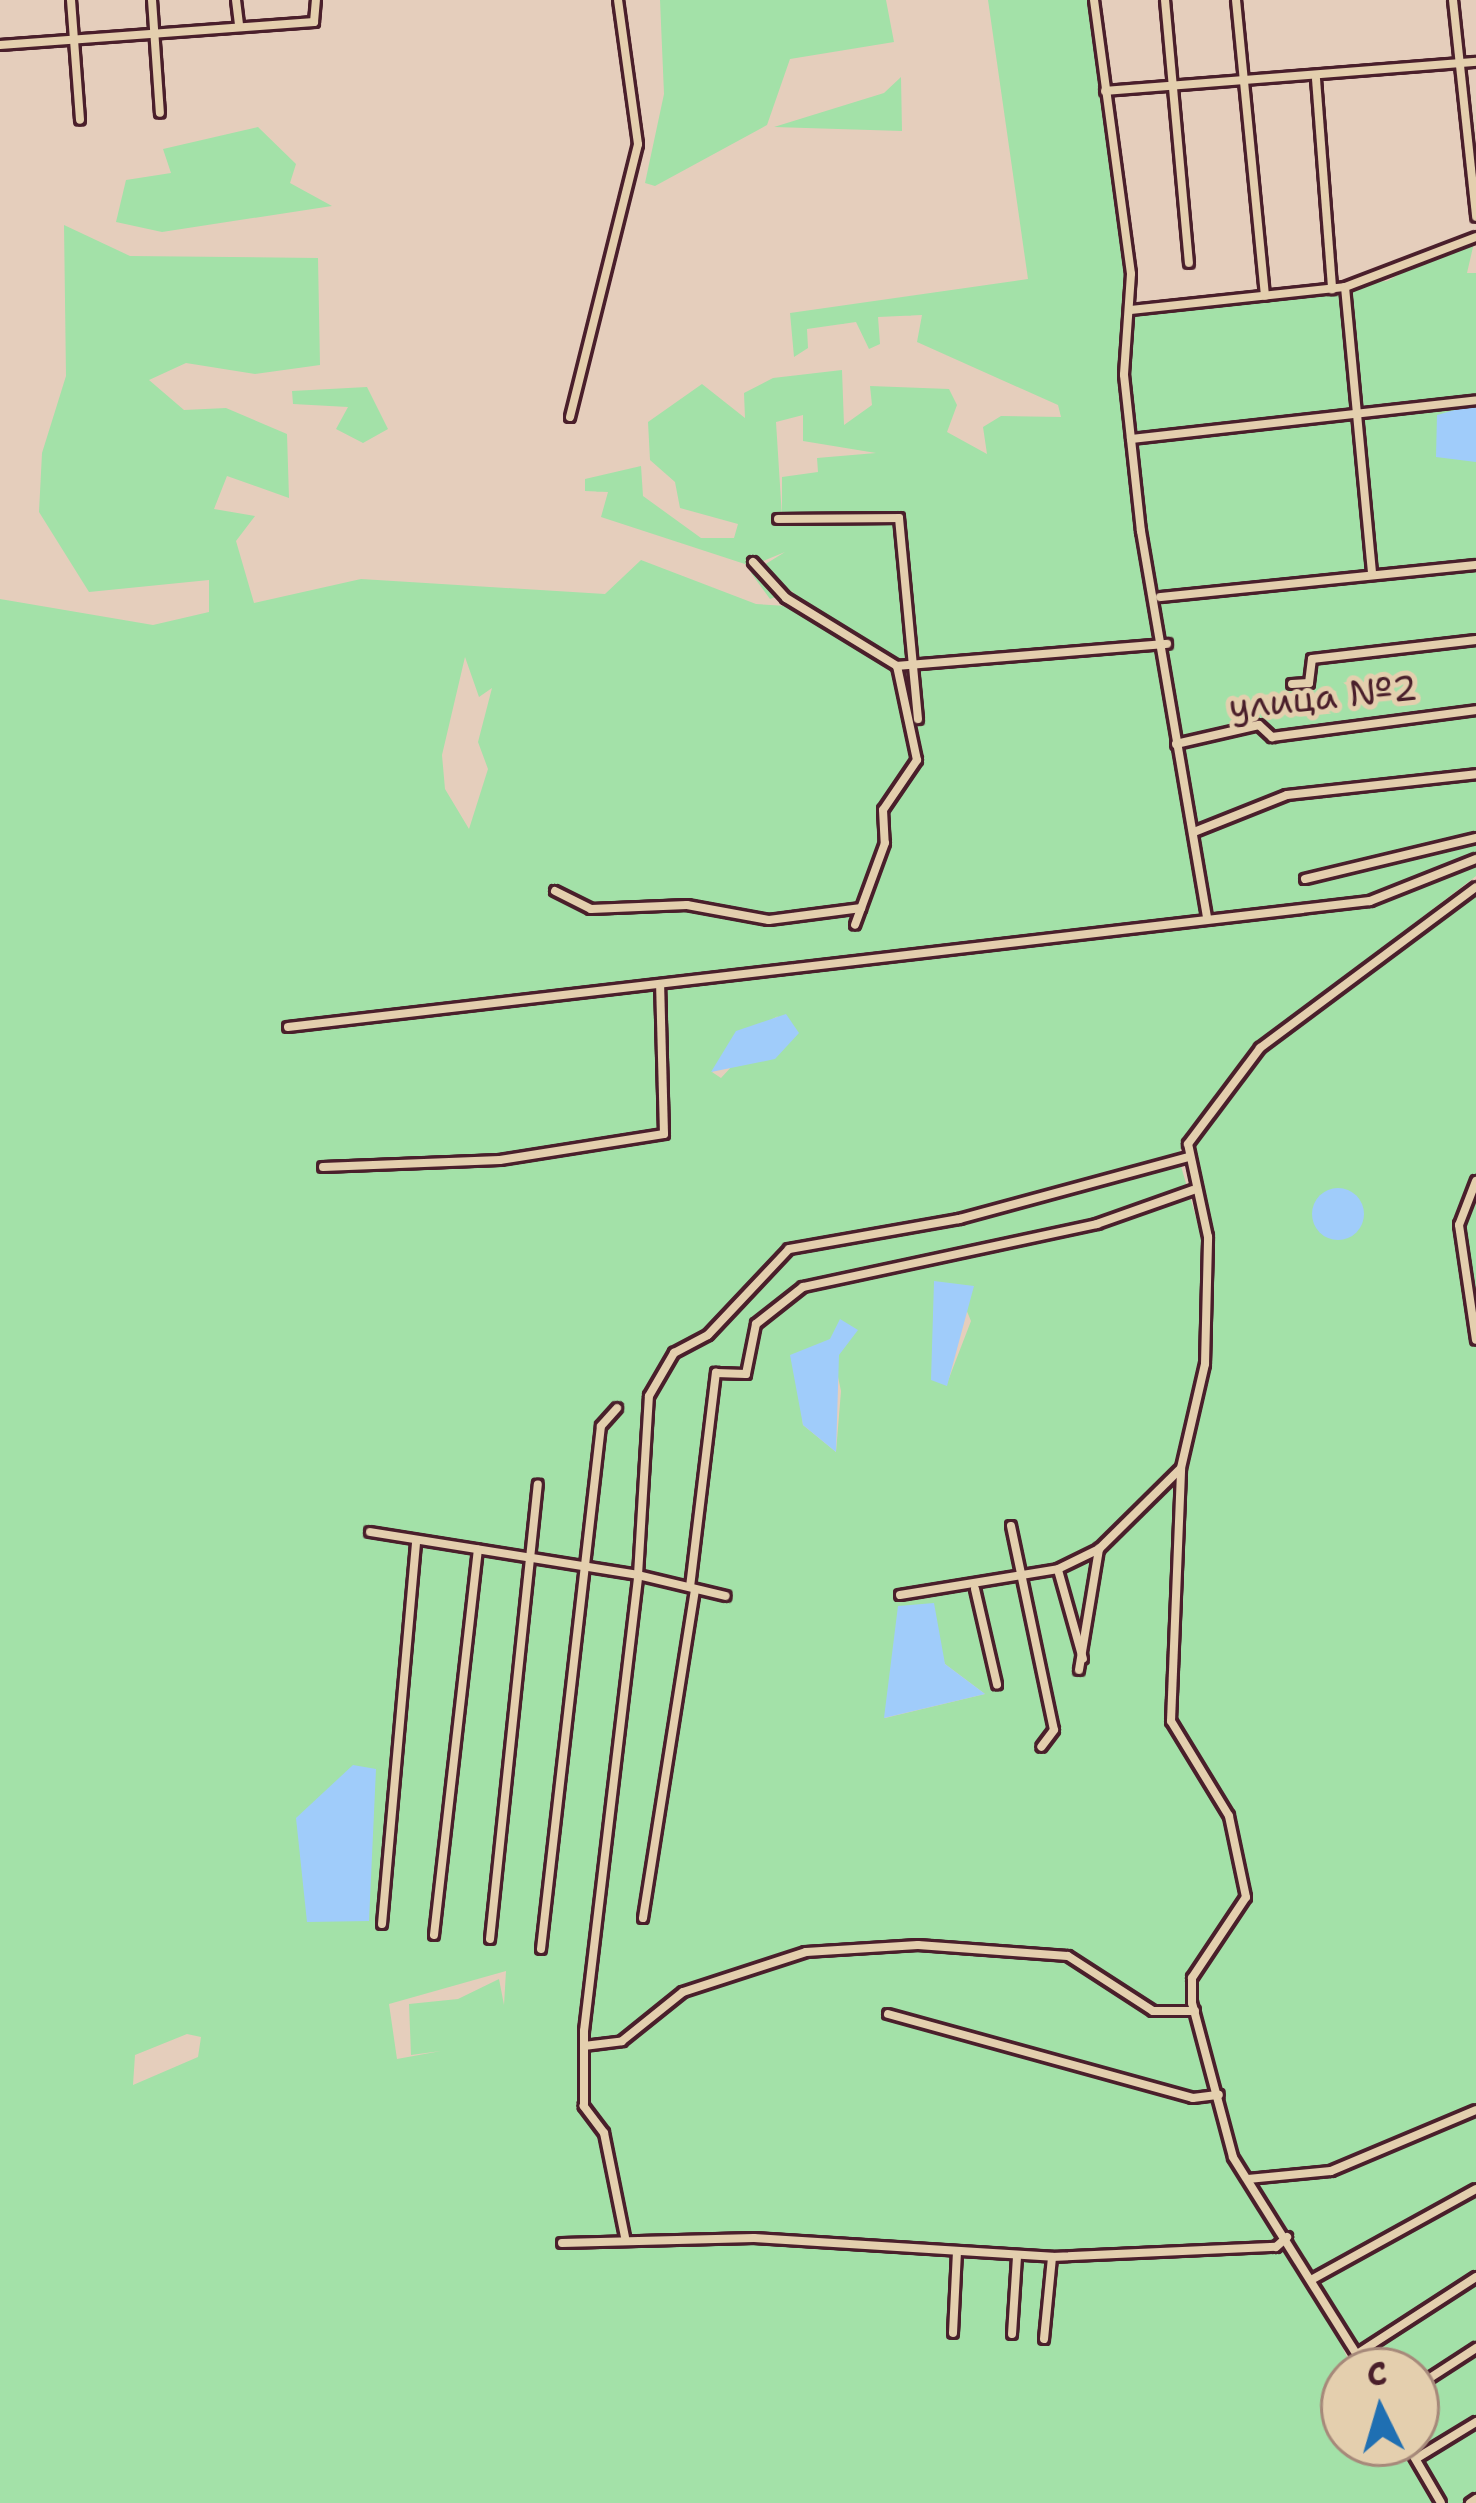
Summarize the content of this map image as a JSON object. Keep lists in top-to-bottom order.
{
  "streets": {
    "street": ["улица №2"]
  },
  "north": "top"
}
